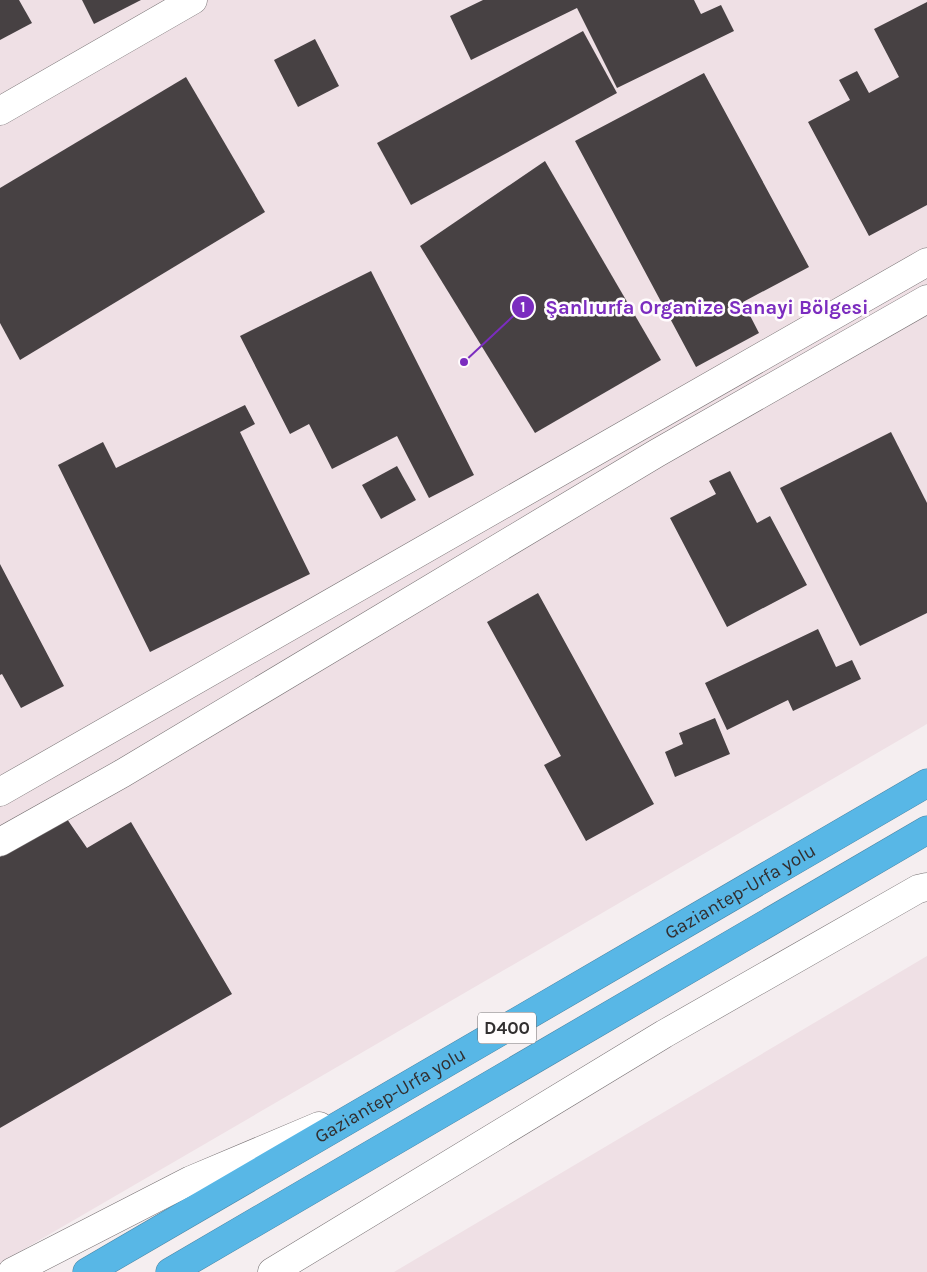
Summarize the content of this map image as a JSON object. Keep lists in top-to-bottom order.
{
  "streets": {
    "highway": ["Gaziantep-Urfa yolu", "D400"]
  },
  "places": ["Şanlıurfa Organize Sanayi Bölgesi"]
}
